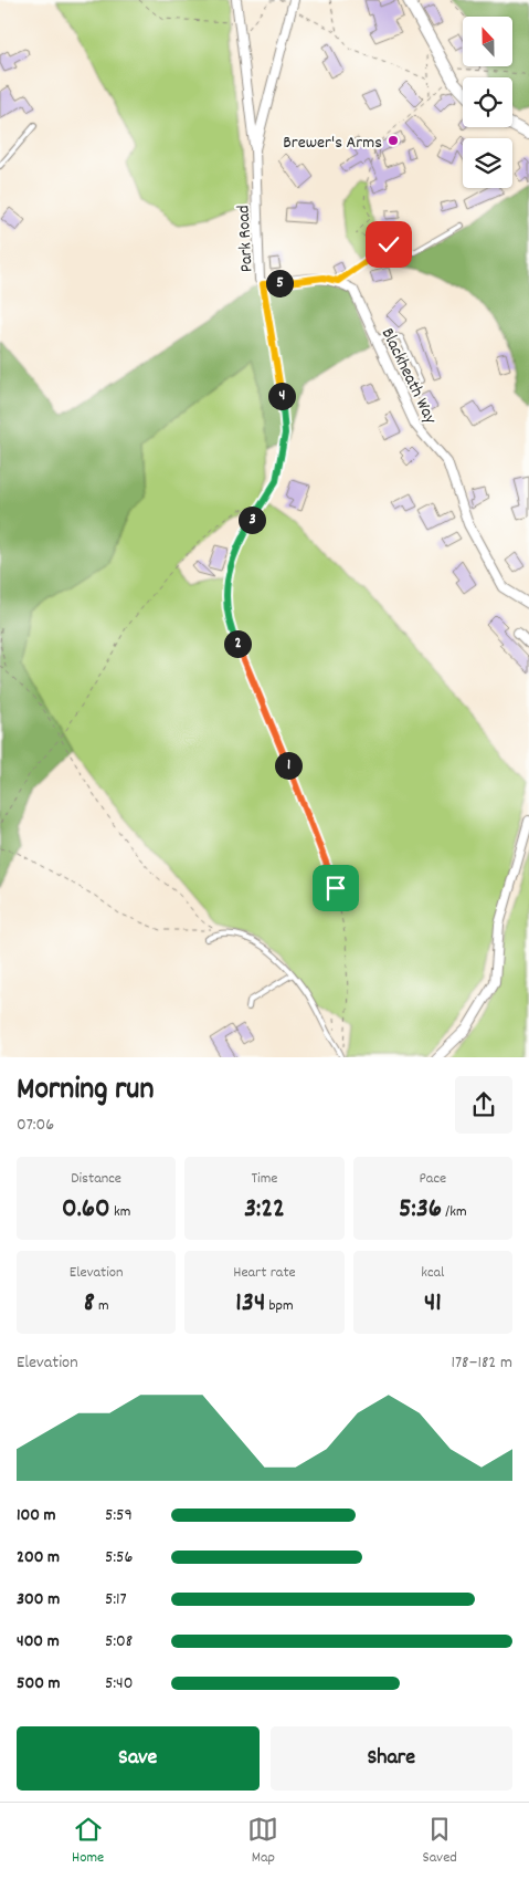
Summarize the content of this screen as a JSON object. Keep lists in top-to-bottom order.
{
  "streets": {
    "street": ["Park Road", "Blackheath Way"]
  },
  "places": ["Brewer's Arms"],
  "north": "top",
  "page": {
    "pins": [
      "5",
      "4",
      "3",
      "2",
      "1"
    ],
    "heading": ["Morning run", "07:06"],
    "stats": [
      ["Distance", "0.60 km"],
      ["Time", "3:22"],
      ["Pace", "5:36 /km"],
      ["Elevation", "8 m"],
      ["Heart rate", "134 bpm"],
      ["kcal", "41"]
    ],
    "chart": ["Elevation", "178–182 m"],
    "list": [
      {
        "name": "100 m",
        "note": "5:59"
      },
      {
        "name": "200 m",
        "note": "5:56"
      },
      {
        "name": "300 m",
        "note": "5:17"
      },
      {
        "name": "400 m",
        "note": "5:08"
      },
      {
        "name": "500 m",
        "note": "5:40"
      }
    ],
    "buttons": ["Save", "Share"],
    "tabs": ["Home", "Map", "Saved"]
  }
}
